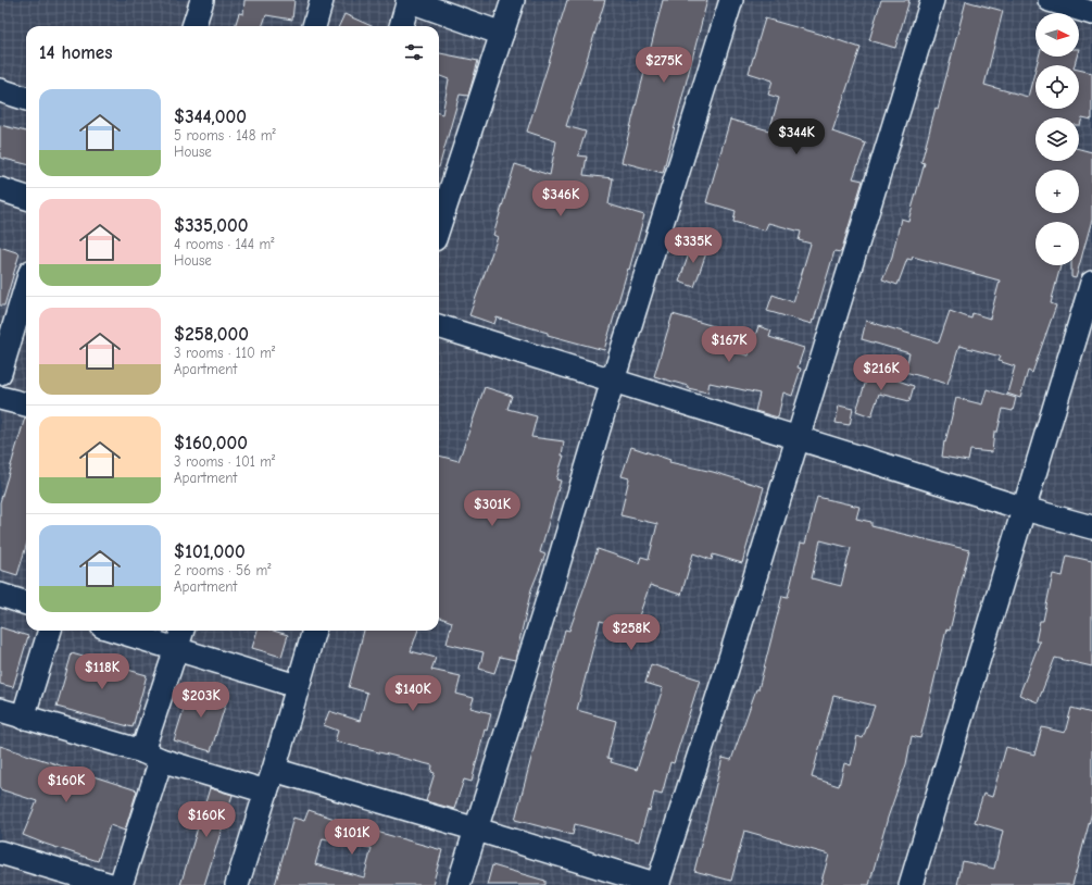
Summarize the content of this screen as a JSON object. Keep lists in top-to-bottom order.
{
  "north": "right",
  "page": {
    "map_buttons": ["+", "−"],
    "heading": "14 homes",
    "price": [
      "$275K",
      "$344K",
      "$346K",
      "$335K",
      "$167K",
      "$216K",
      "$301K",
      "$258K",
      "$118K",
      "$140K",
      "$203K",
      "$160K",
      "$160K",
      "$101K"
    ],
    "list": [
      {
        "name": "$344,000",
        "note": "5 rooms · 148 m² · House"
      },
      {
        "name": "$335,000",
        "note": "4 rooms · 144 m² · House"
      },
      {
        "name": "$258,000",
        "note": "3 rooms · 110 m² · Apartment"
      },
      {
        "name": "$160,000",
        "note": "3 rooms · 101 m² · Apartment"
      },
      {
        "name": "$101,000",
        "note": "2 rooms · 56 m² · Apartment"
      }
    ]
  }
}
